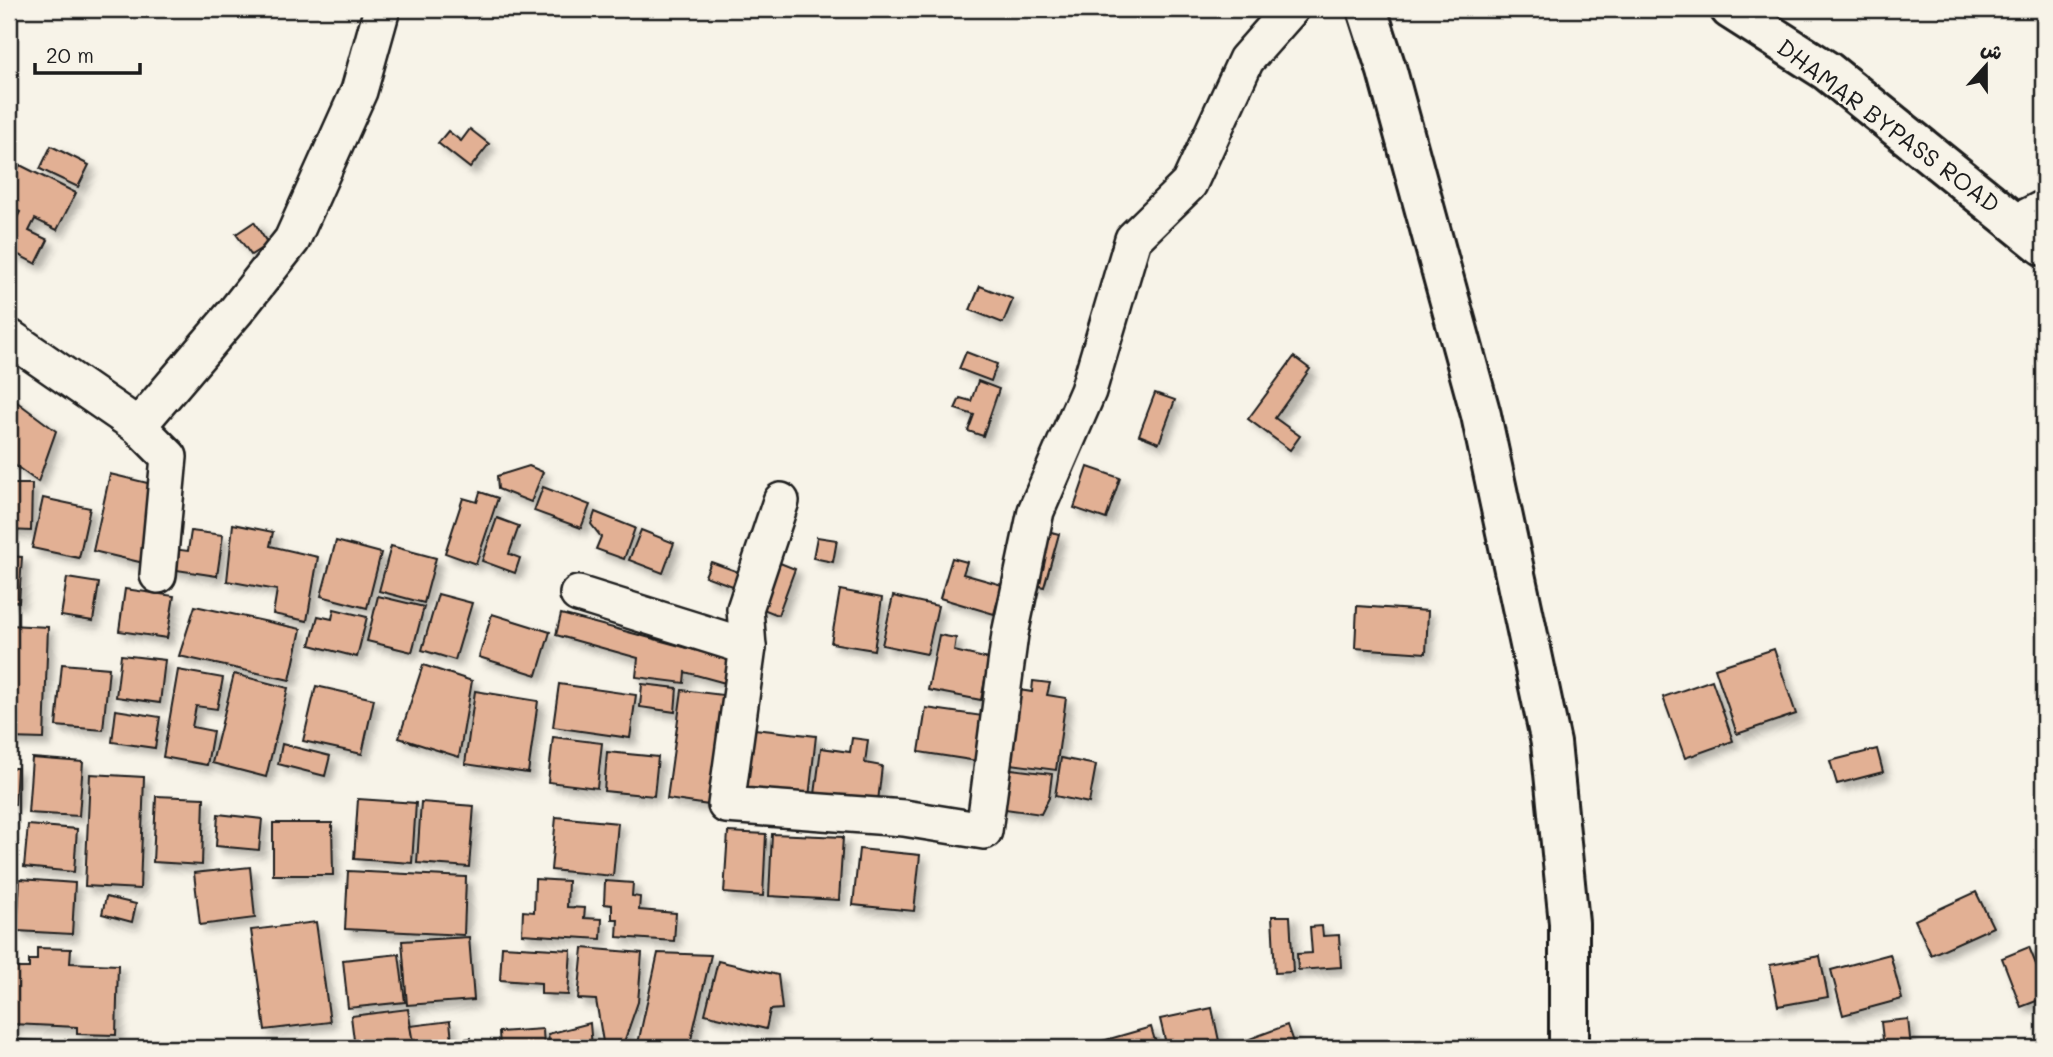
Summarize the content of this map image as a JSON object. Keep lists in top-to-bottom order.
{
  "streets": {
    "main road": ["DHAMAR BYPASS ROAD"]
  },
  "scale_bar": "20 m",
  "north": "top"
}
